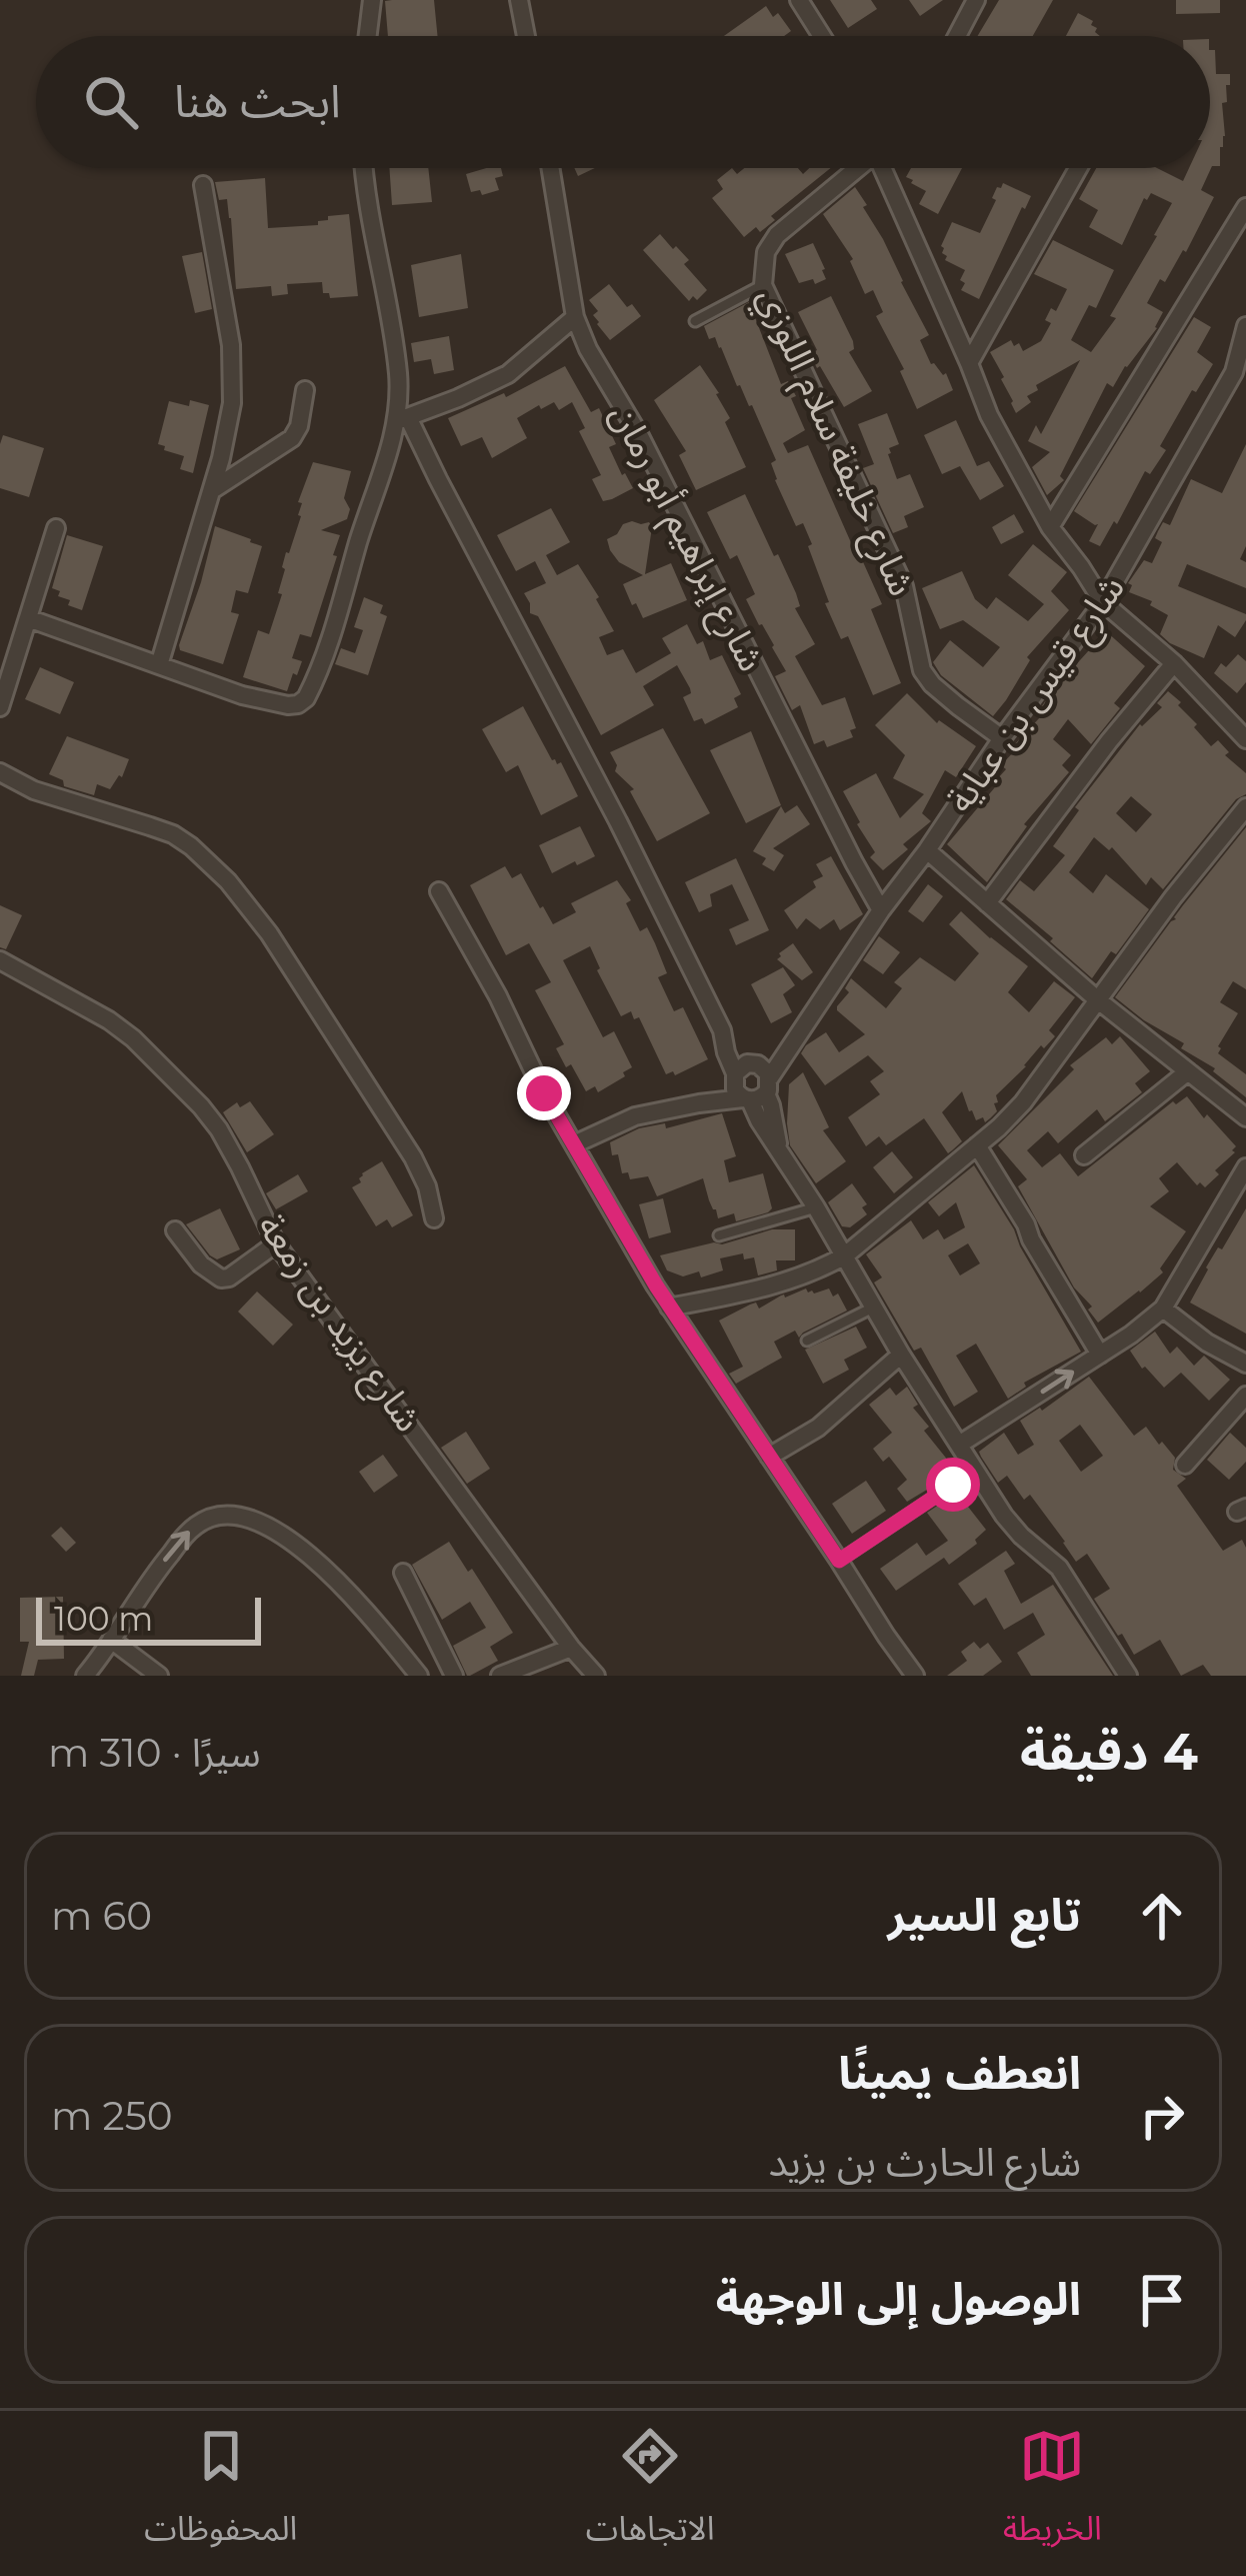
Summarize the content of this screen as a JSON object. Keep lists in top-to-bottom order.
{
  "streets": {
    "street": [
      "شارع خليفة سلام اللوزي",
      "شارع إبراهيم أبو رمان",
      "شارع قيس بن عباية",
      "شارع يزيد بن زمعة"
    ]
  },
  "crossings": [
    ["شارع خليفة سلام اللوزي", "شارع قيس بن عباية"],
    ["شارع إبراهيم أبو رمان", "شارع قيس بن عباية"]
  ],
  "scale_bar": "100 m",
  "page": {
    "search": "ابحث هنا",
    "scale": "100 m",
    "heading": ["4 دقيقة", "سيرًا · 310 m"],
    "list": [
      ["تابع السير", "60 m"],
      ["انعطف يمينًا", "شارع الحارث بن يزيد", "250 m"],
      "الوصول إلى الوجهة"
    ],
    "nav": ["الخريطة", "الاتجاهات", "المحفوظات"]
  }
}
